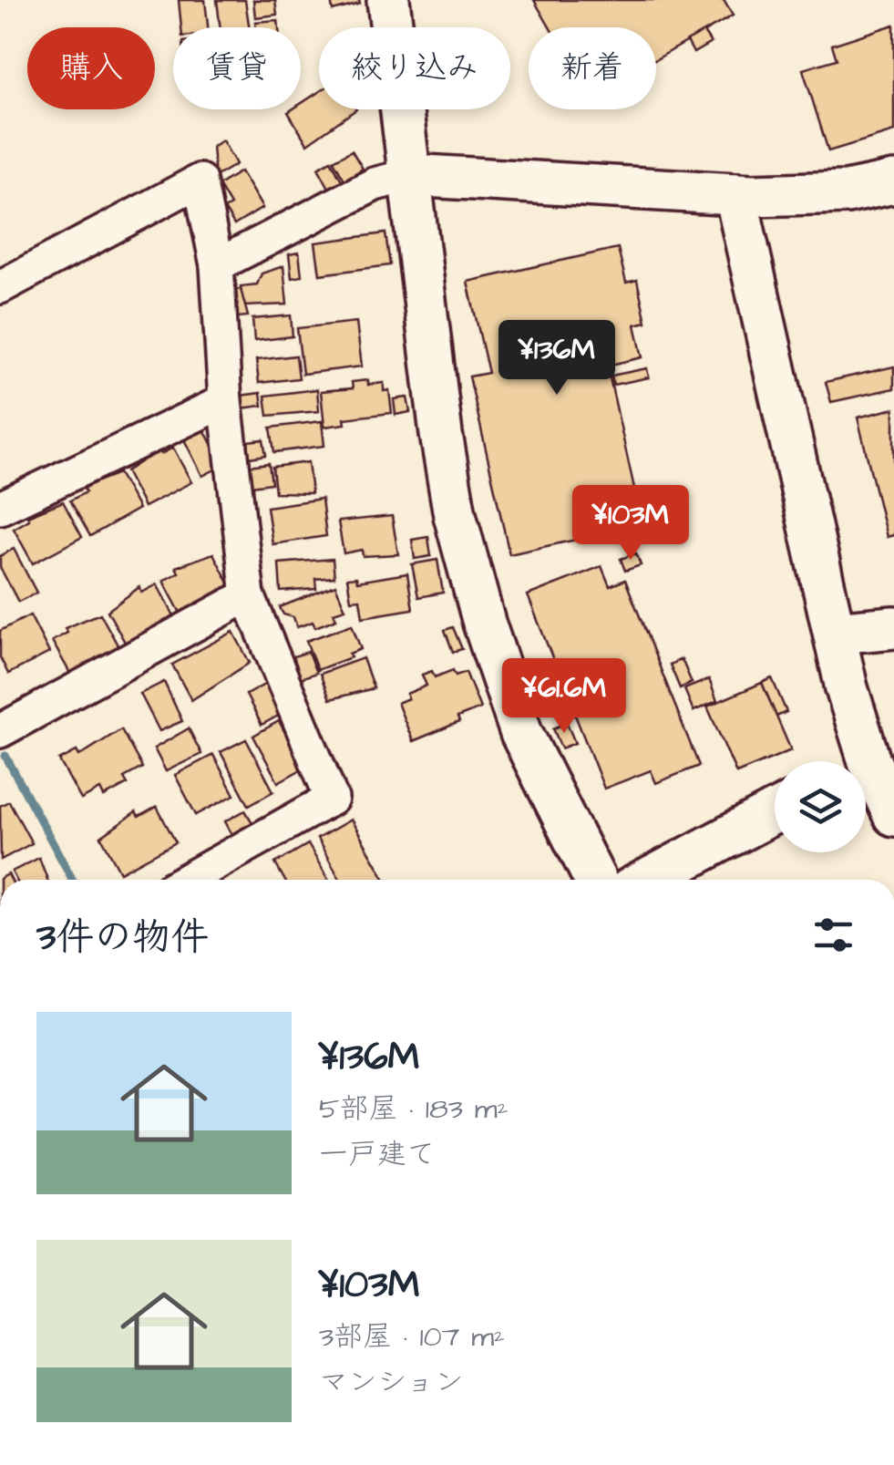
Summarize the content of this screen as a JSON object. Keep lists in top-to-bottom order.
{
  "page": {
    "chip": [
      "購入",
      "賃貸",
      "絞り込み",
      "新着"
    ],
    "price": ["¥136M", "¥103M", "¥61.6M"],
    "heading": "3件の物件",
    "list": [
      {
        "name": "¥136M",
        "note": "5部屋 · 183 m² · 一戸建て"
      },
      {
        "name": "¥103M",
        "note": "3部屋 · 107 m² · マンション"
      }
    ]
  }
}
